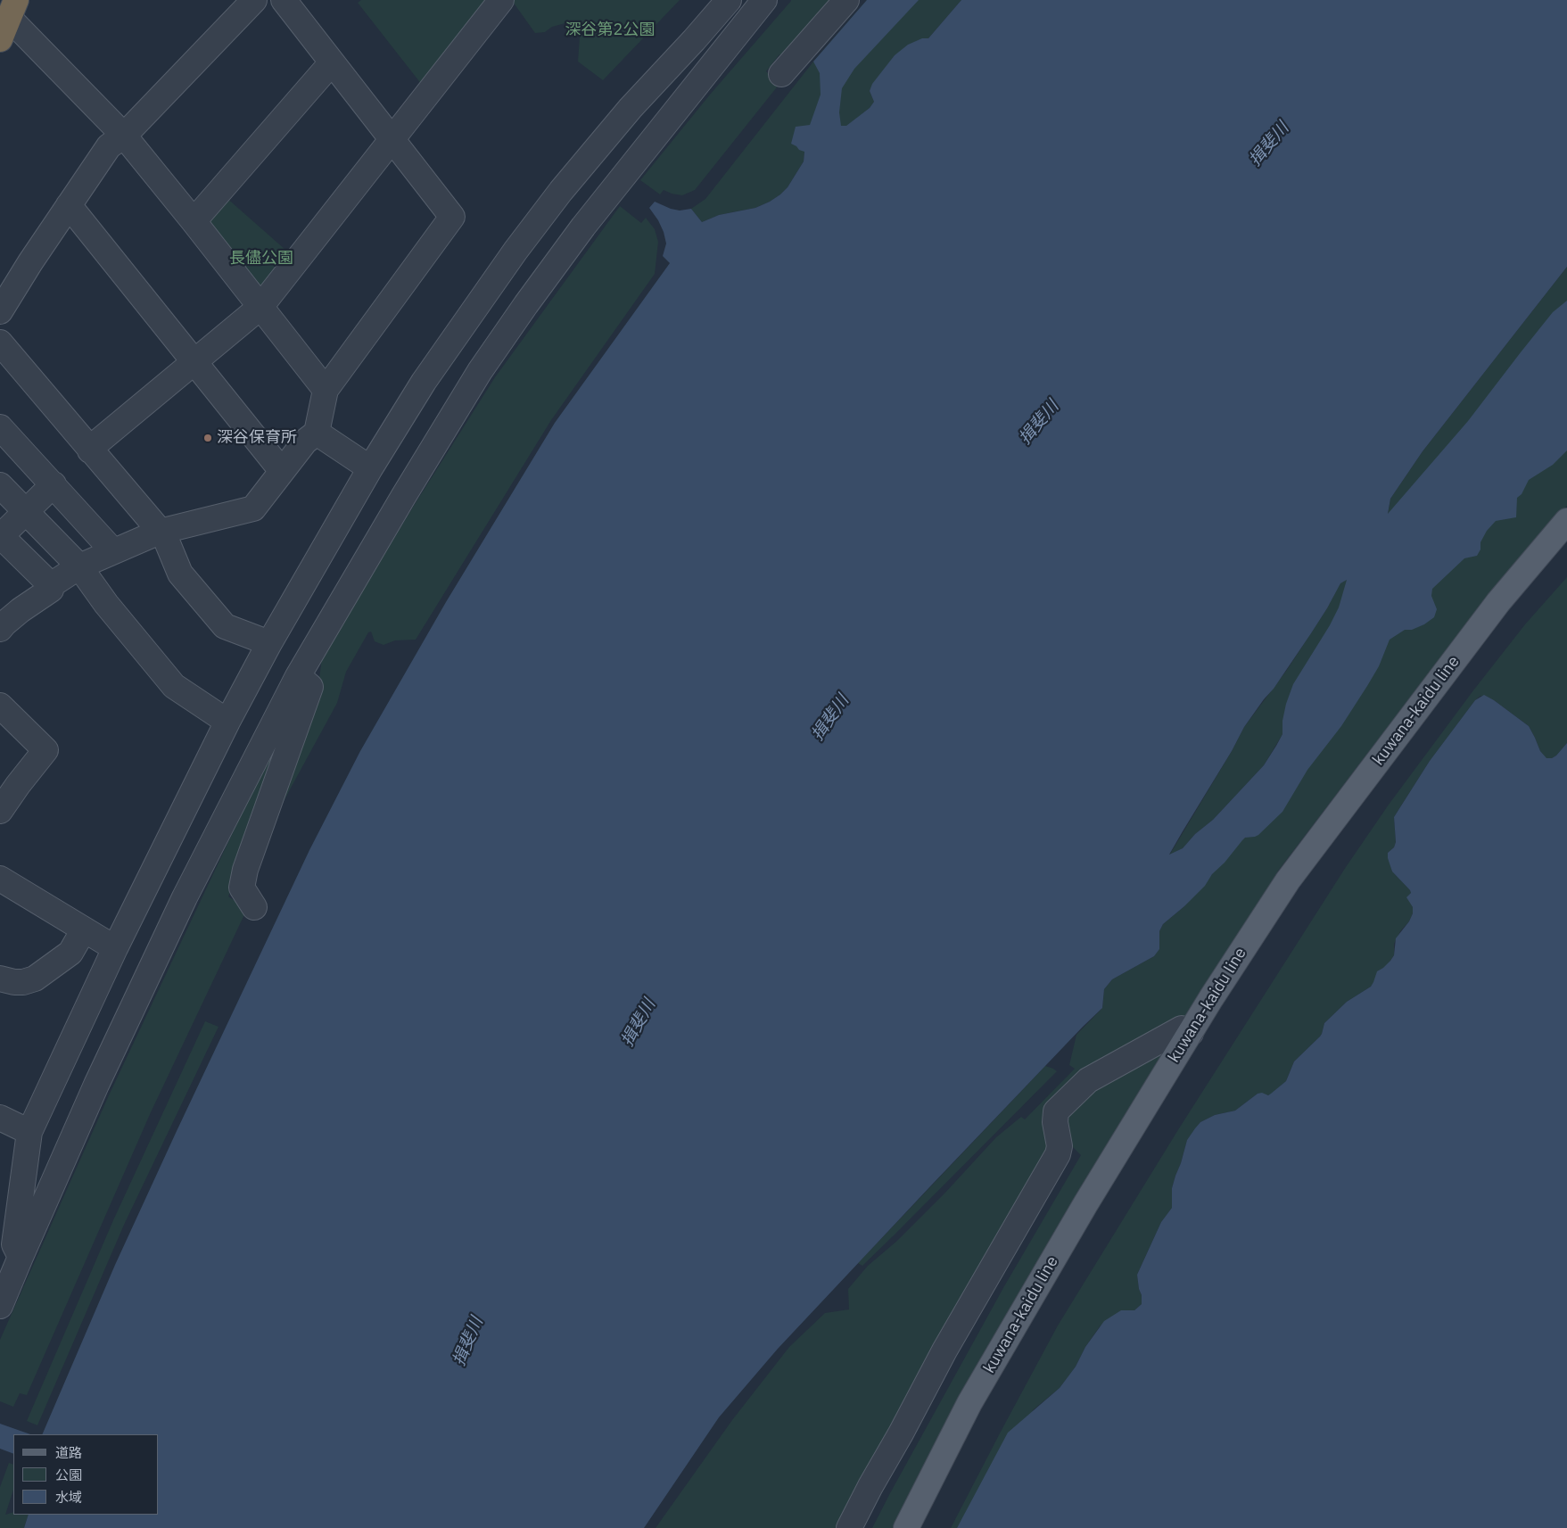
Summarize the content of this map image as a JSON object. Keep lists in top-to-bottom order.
{
  "streets": {
    "main road": ["kuwana-kaidu line"]
  },
  "water": ["揖斐川"],
  "parks": ["深谷第2公園", "長儘公園"],
  "places": ["深谷保育所"],
  "legend": ["道路", "公園", "水域"]
}
